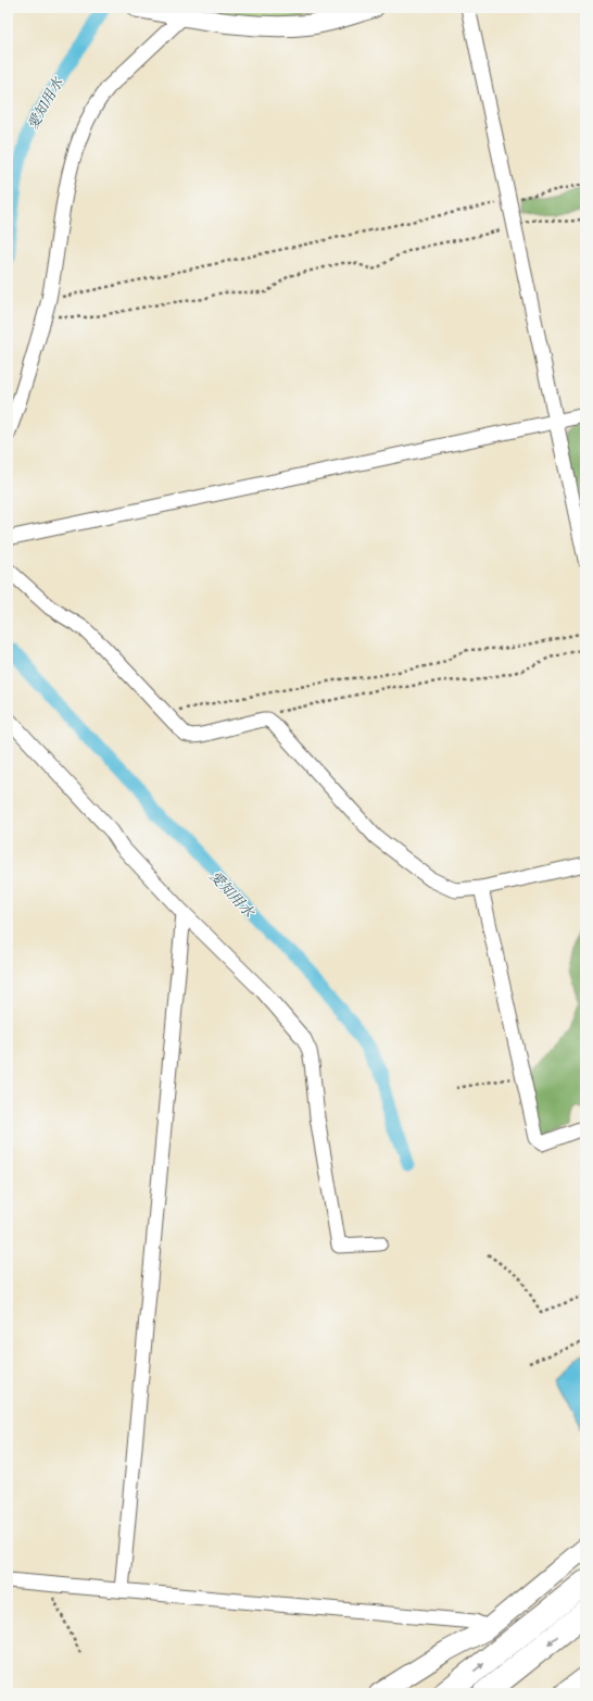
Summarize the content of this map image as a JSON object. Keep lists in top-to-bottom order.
{
  "water": ["愛知用水"]
}
